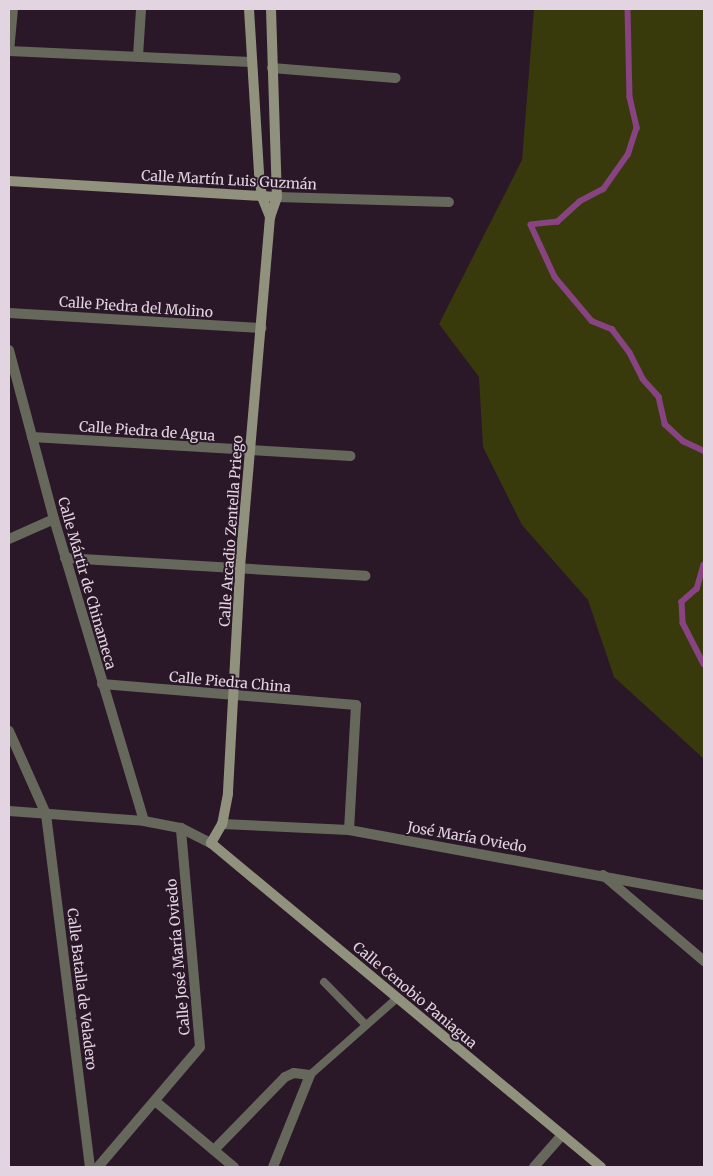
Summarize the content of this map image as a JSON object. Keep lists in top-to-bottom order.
{
  "streets": {
    "street": [
      "Calle Martín Luis Guzmán",
      "Calle Piedra del Molino",
      "Calle Piedra de Agua",
      "Calle Arcadio Zentella Priego",
      "Calle Mártir de Chinameca",
      "Calle Piedra China",
      "José María Oviedo",
      "Calle José María Oviedo",
      "Calle Batalla de Veladero",
      "Calle Cenobio Paniagua"
    ]
  },
  "crossings": [
    ["Calle Martín Luis Guzmán", "Calle Arcadio Zentella Priego"],
    ["Calle Piedra del Molino", "Calle Arcadio Zentella Priego"],
    ["Calle Piedra de Agua", "Calle Arcadio Zentella Priego"],
    ["Calle Piedra de Agua", "Calle Mártir de Chinameca"],
    ["Calle Arcadio Zentella Priego", "Calle Piedra China"],
    ["Calle Arcadio Zentella Priego", "José María Oviedo"],
    ["Calle Arcadio Zentella Priego", "Calle Cenobio Paniagua"],
    ["Calle Mártir de Chinameca", "Calle Piedra China"],
    ["Calle Piedra China", "José María Oviedo"]
  ]
}
